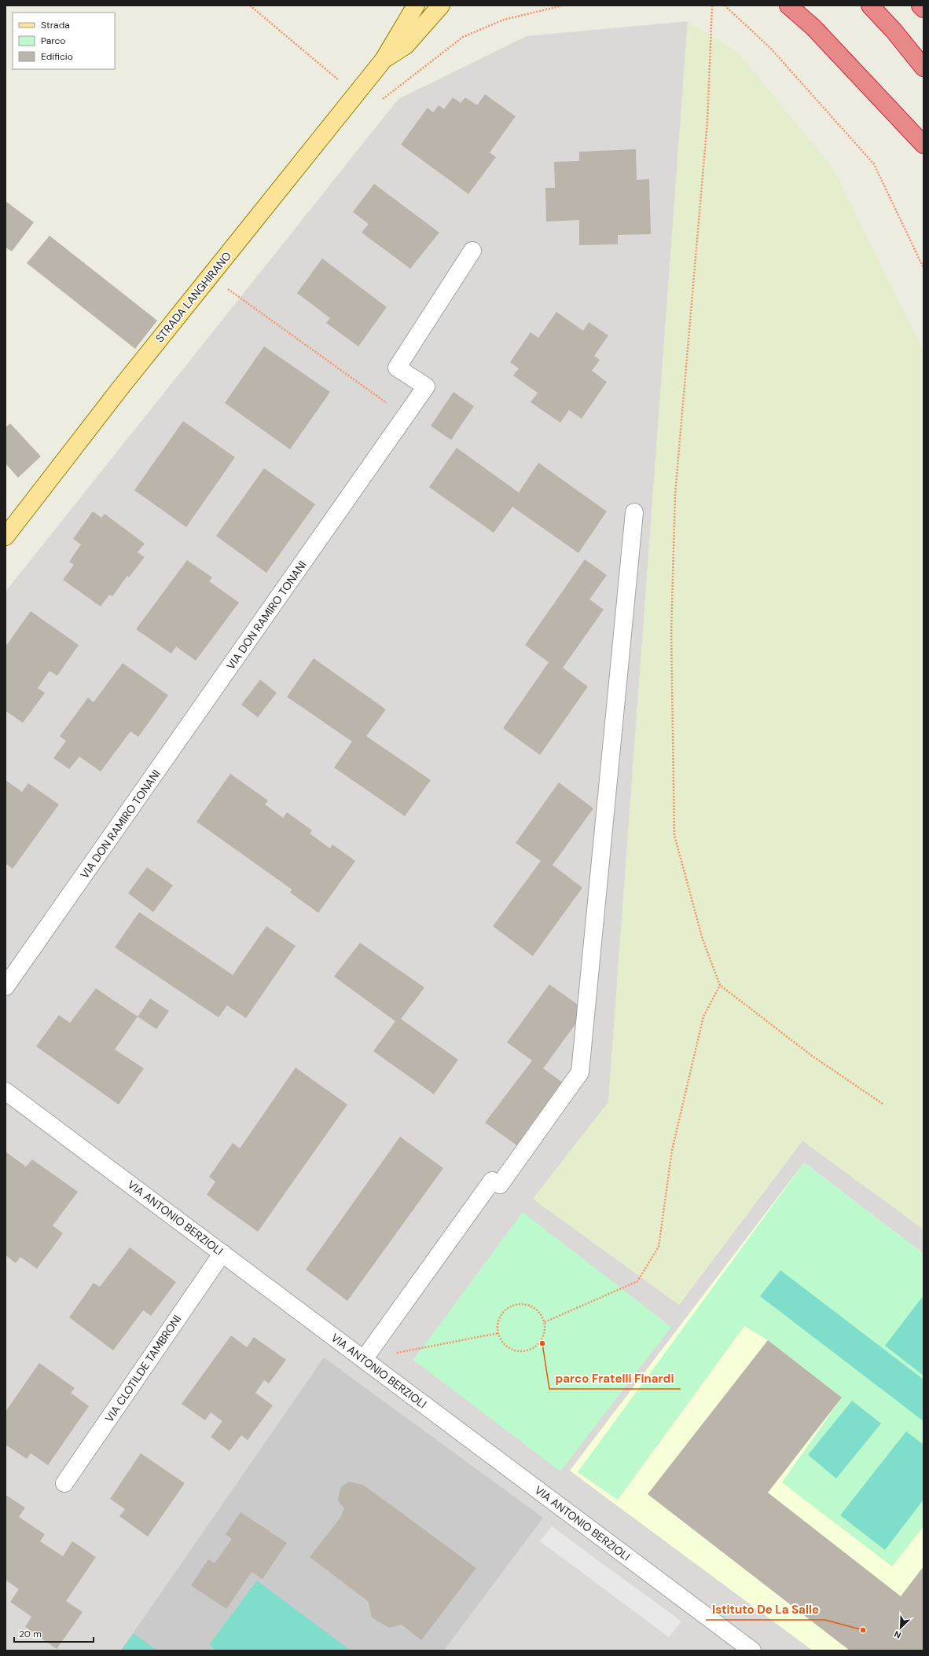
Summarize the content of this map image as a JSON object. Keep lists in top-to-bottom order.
{
  "streets": {
    "main road": ["STRADA LANGHIRANO"],
    "street": ["VIA DON RAMIRO TONANI", "VIA ANTONIO BERZIOLI", "VIA CLOTILDE TAMBRONI"]
  },
  "crossings": [
    ["VIA ANTONIO BERZIOLI", "VIA CLOTILDE TAMBRONI"]
  ],
  "places": ["parco Fratelli Finardi", "Istituto De La Salle"],
  "legend": ["Strada", "Parco", "Edificio"],
  "scale_bar": "20 m",
  "north": "bottom left"
}
